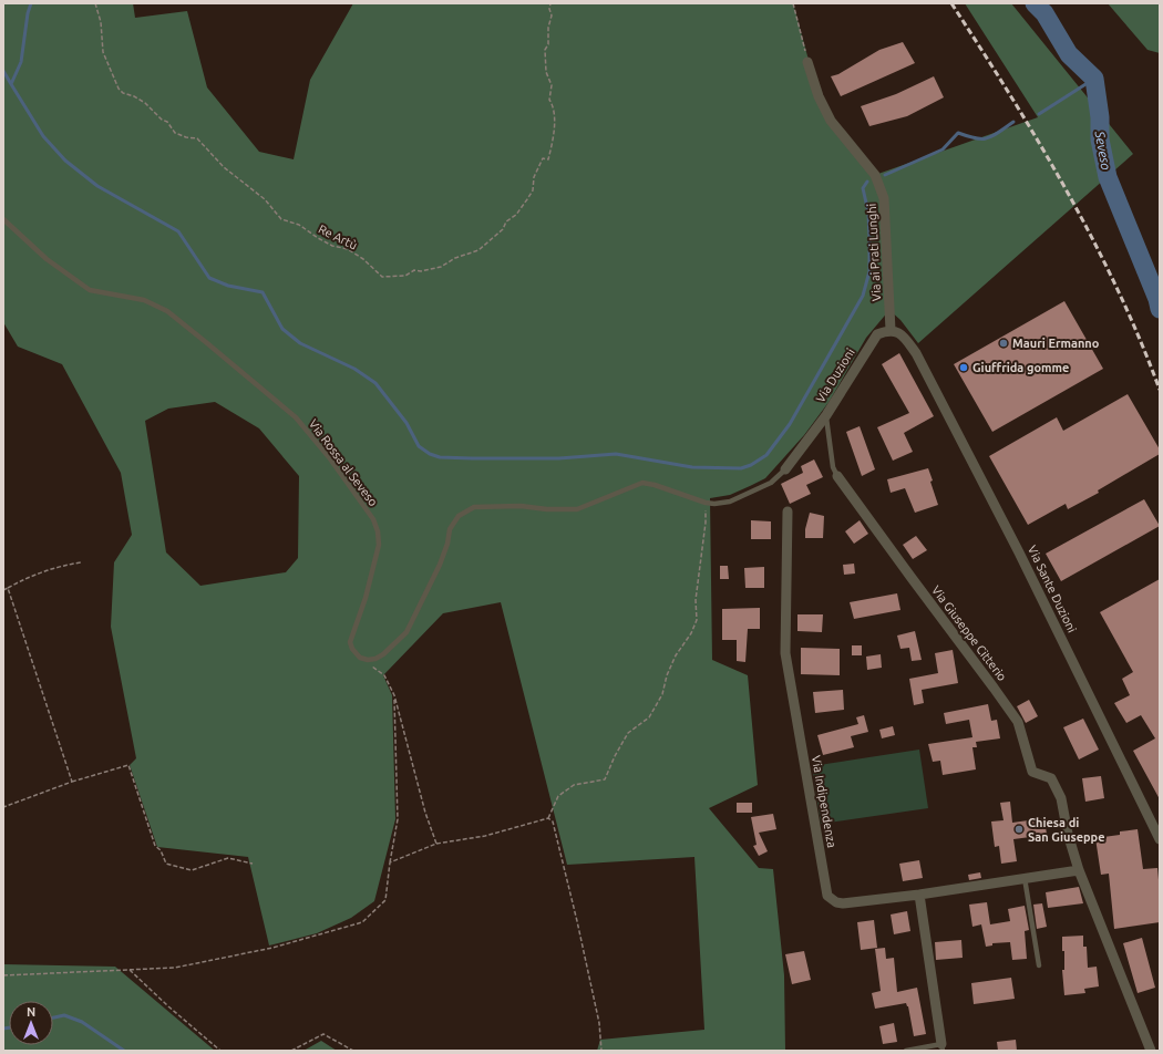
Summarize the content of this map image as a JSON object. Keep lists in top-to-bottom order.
{
  "streets": {
    "street": [
      "Via ai Prati Lunghi",
      "Via Duzioni",
      "Via Sante Duzioni",
      "Via Giuseppe Citterio",
      "Via Indipendenza"
    ],
    "lane": ["Via Rossa al Seveso"],
    "path": ["Re Artù"]
  },
  "crossings": [
    ["Via ai Prati Lunghi", "Via Duzioni"],
    ["Via ai Prati Lunghi", "Via Sante Duzioni"],
    ["Via Duzioni", "Via Sante Duzioni"],
    ["Via Duzioni", "Via Giuseppe Citterio"],
    ["Via Giuseppe Citterio", "Via Indipendenza"]
  ],
  "water": ["Seveso"],
  "places": ["Mauri Ermanno", "Giuffrida gomme", "Chiesa di San Giuseppe"],
  "north": "top"
}
